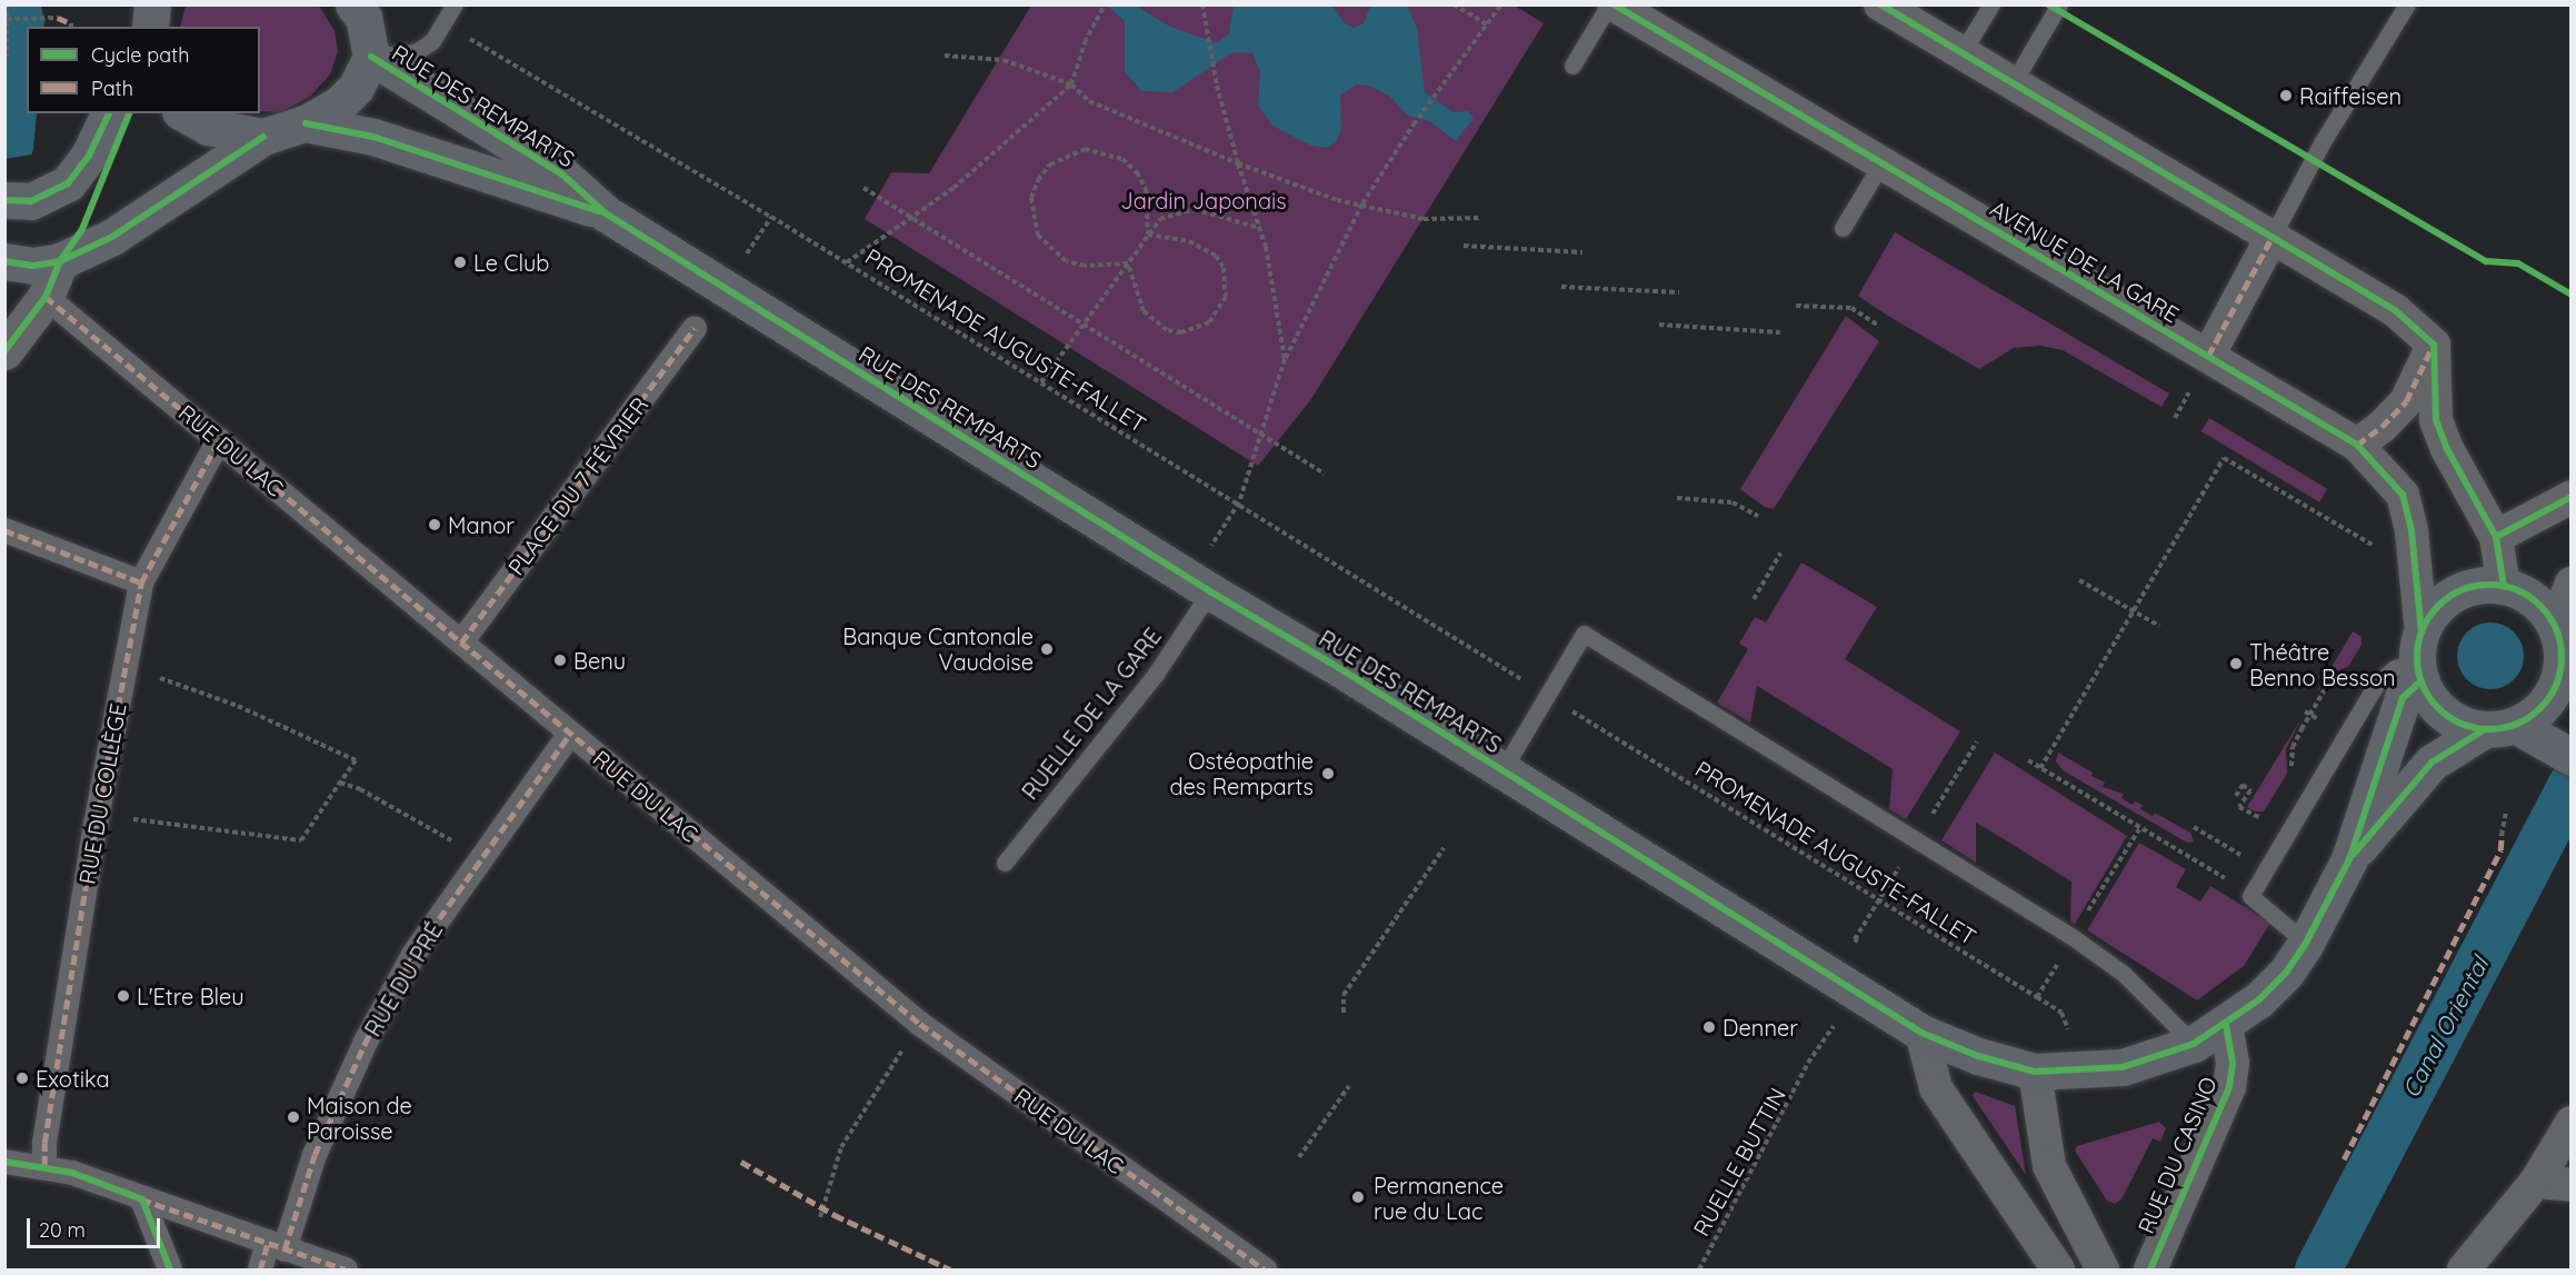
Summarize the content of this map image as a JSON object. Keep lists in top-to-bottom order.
{
  "streets": {
    "main road": ["RUE DES REMPARTS"],
    "street": [
      "AVENUE DE LA GARE",
      "RUE DU LAC",
      "PLACE DU 7 FÉVRIER",
      "RUE DU COLLÈGE",
      "RUE DU PRÉ",
      "RUE DU CASINO"
    ],
    "lane": ["RUELLE DE LA GARE"],
    "path": ["PROMENADE AUGUSTE-FALLET", "RUELLE BUTTIN"]
  },
  "crossings": [
    ["RUE DES REMPARTS", "RUELLE DE LA GARE"],
    ["RUE DES REMPARTS", "RUE DU CASINO"],
    ["RUE DU LAC", "PLACE DU 7 FÉVRIER"],
    ["RUE DU LAC", "RUE DU COLLÈGE"],
    ["RUE DU LAC", "RUE DU PRÉ"]
  ],
  "water": ["Canal Oriental"],
  "parks": ["Jardin Japonais"],
  "places": [
    "Raiffeisen",
    "Le Club",
    "Manor",
    "Banque Cantonale Vaudoise",
    "Benu",
    "Théâtre Benno Besson",
    "Ostéopathie des Remparts",
    "L'Etre Bleu",
    "Denner",
    "Exotika",
    "Maison de Paroisse",
    "Permanence rue du Lac"
  ],
  "legend": ["Cycle path", "Path"],
  "scale_bar": "20 m"
}
